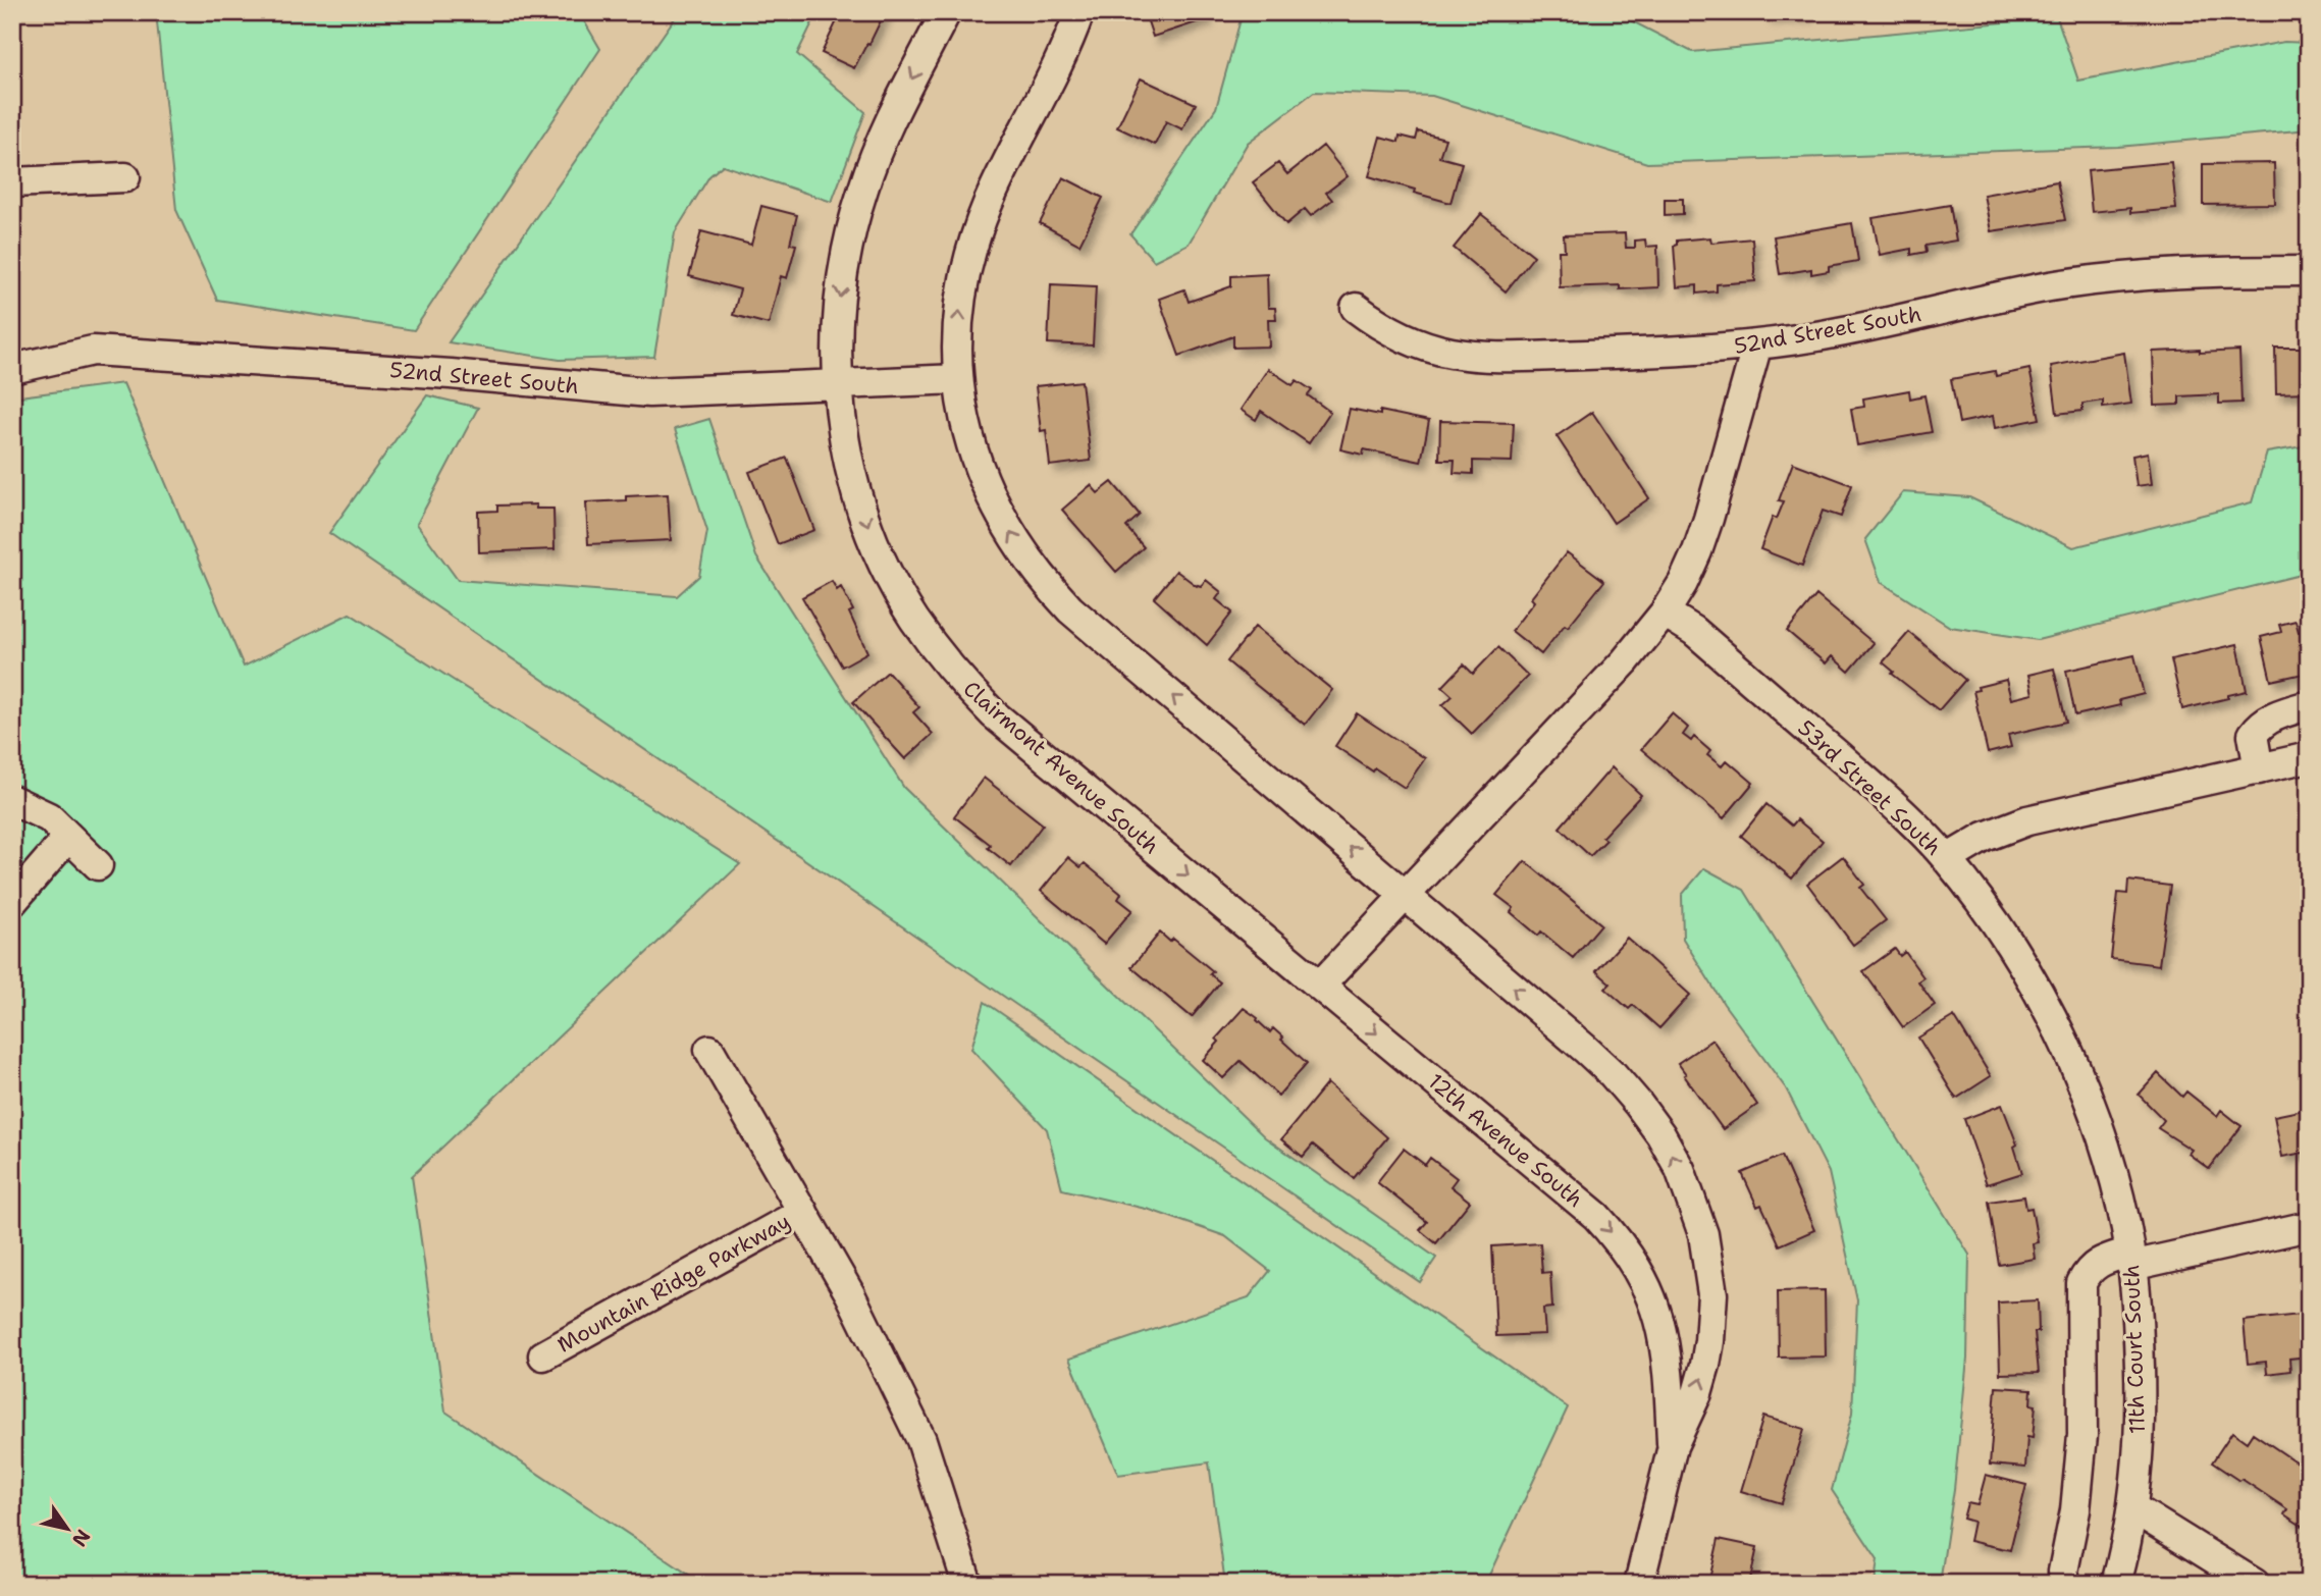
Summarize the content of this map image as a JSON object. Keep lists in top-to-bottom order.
{
  "streets": {
    "street": [
      "52nd Street South",
      "Clairmont Avenue South",
      "53rd Street South",
      "12th Avenue South",
      "Mountain Ridge Parkway",
      "11th Court South"
    ]
  },
  "crossings": [
    ["52nd Street South", "Clairmont Avenue South"],
    ["Clairmont Avenue South", "12th Avenue South"],
    ["53rd Street South", "11th Court South"]
  ],
  "north": "bottom right"
}
